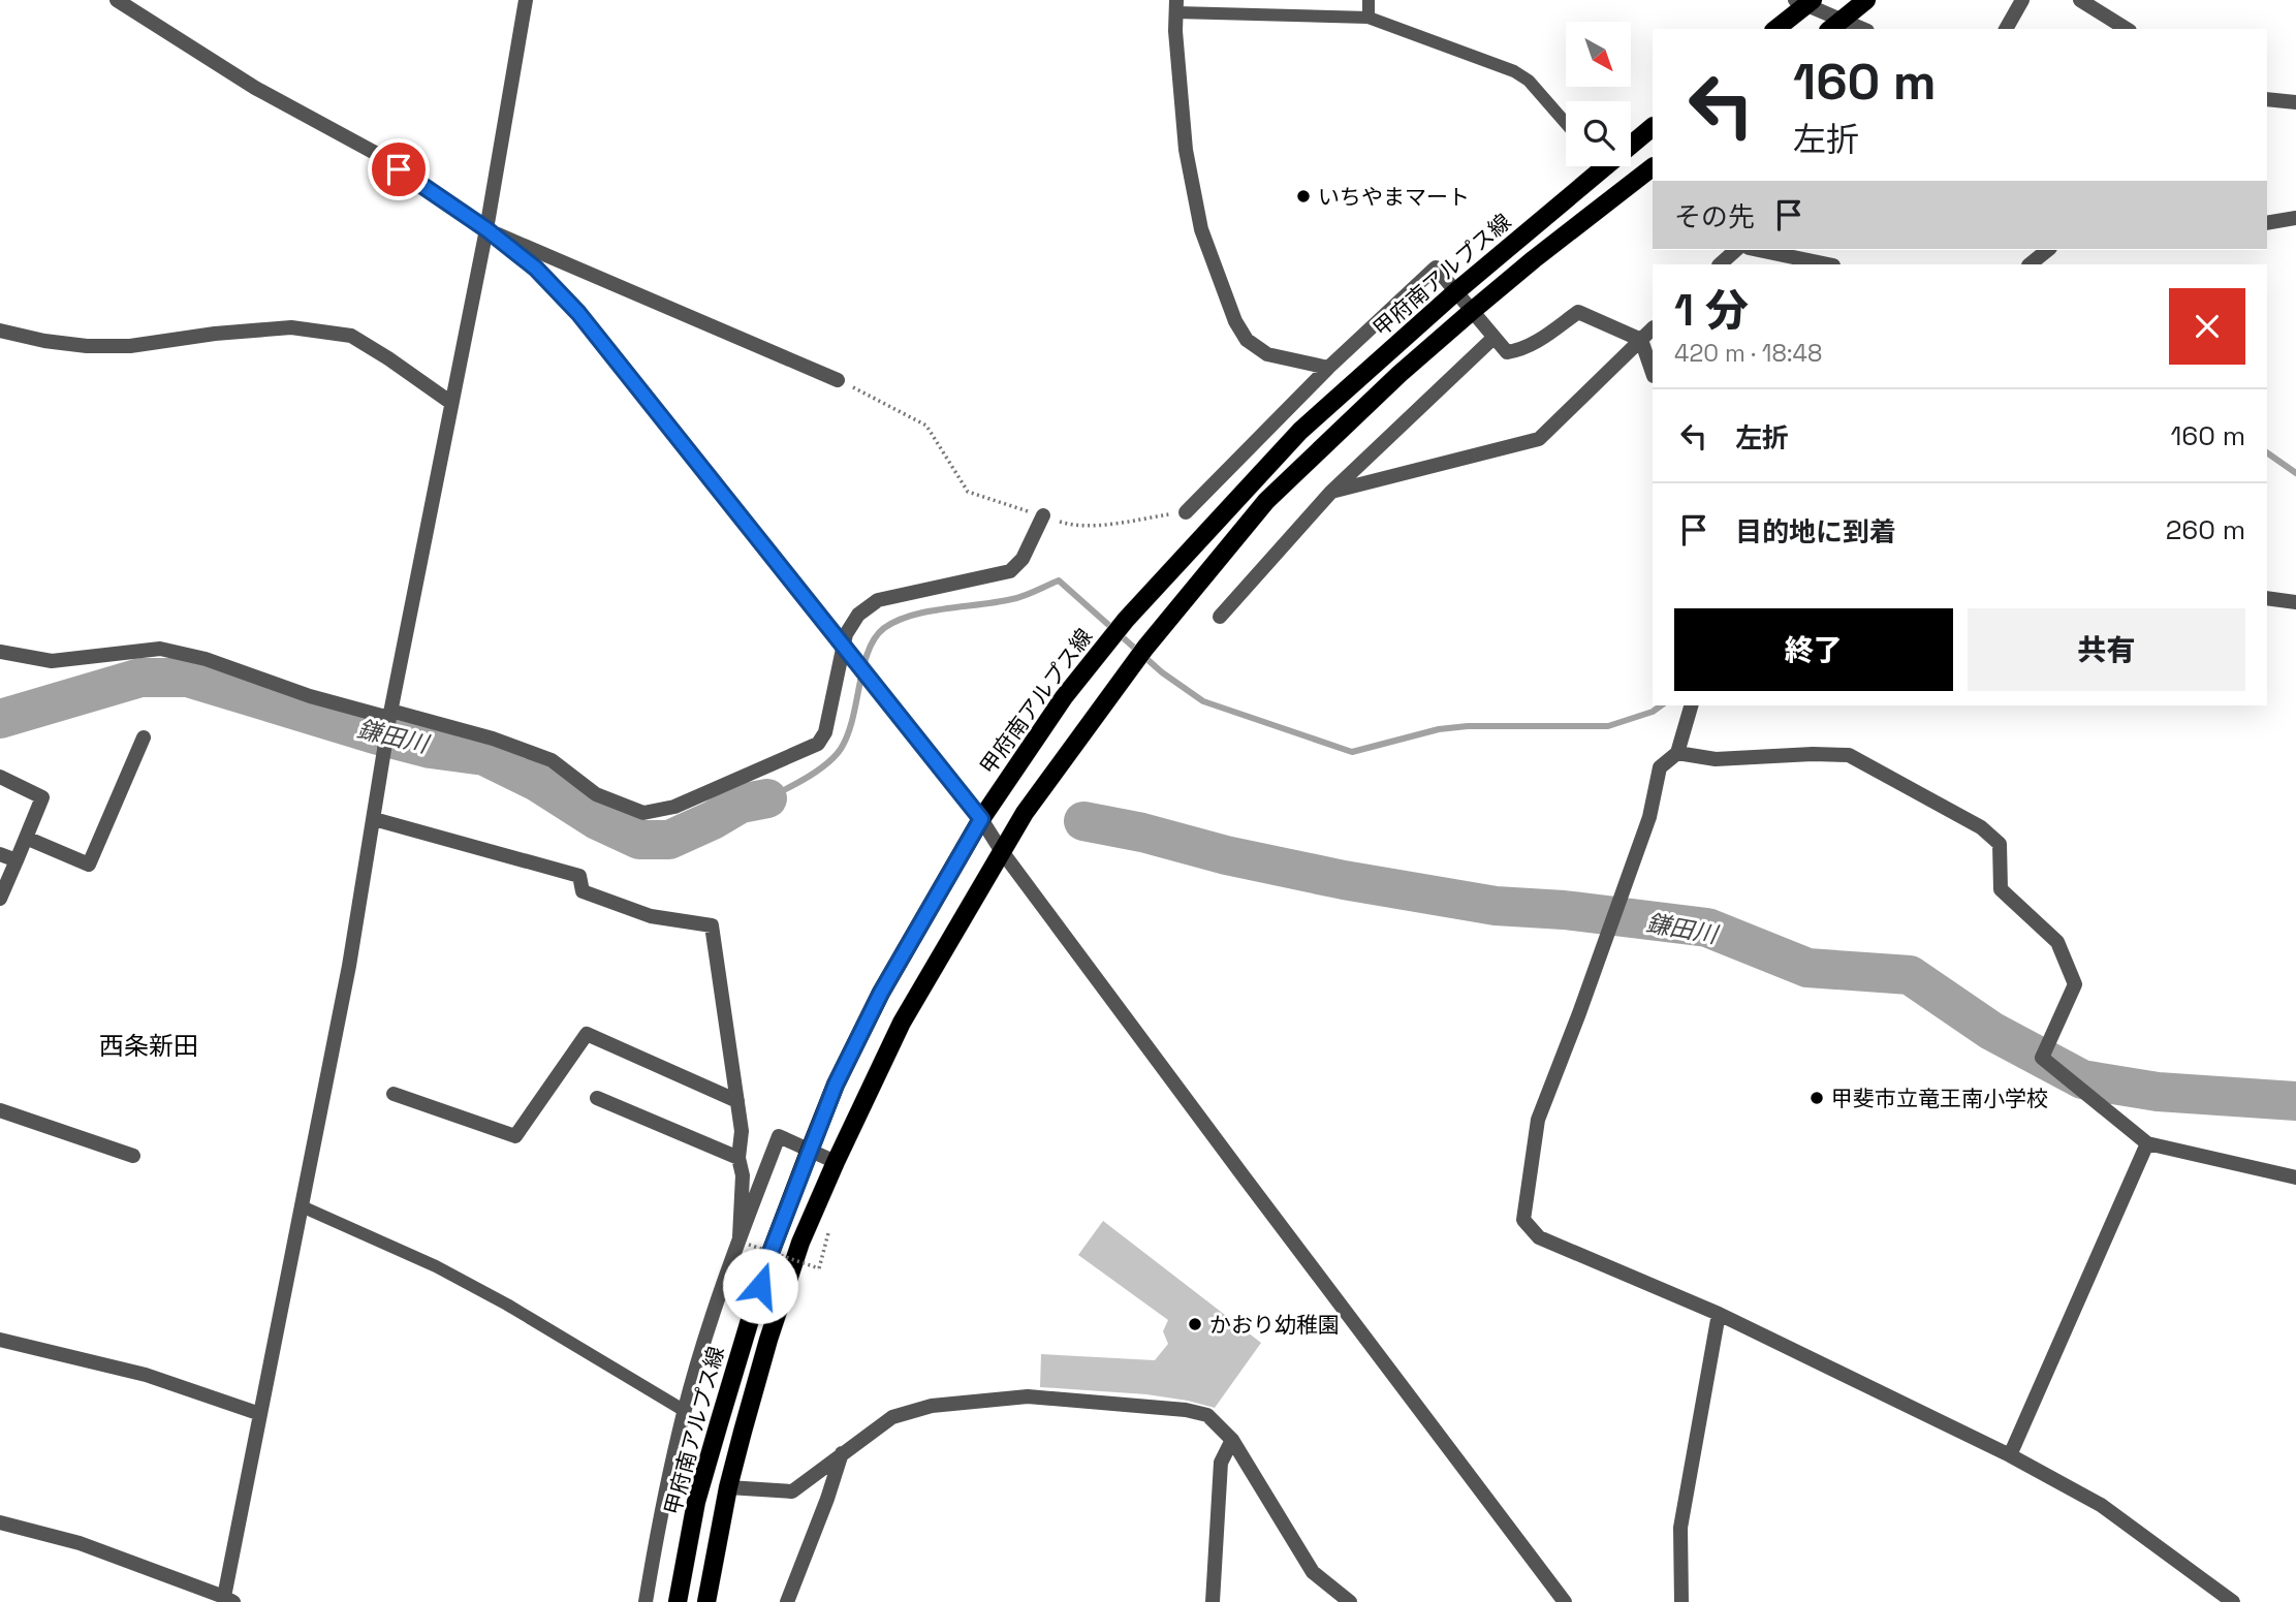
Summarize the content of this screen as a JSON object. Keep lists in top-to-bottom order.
{
  "streets": {
    "main road": ["甲府南アルプス線"]
  },
  "districts": ["西条新田"],
  "water": ["鎌田川"],
  "places": ["いちやまマート", "甲斐市立竜王南小学校", "かおり幼稚園"],
  "north": "bottom right",
  "page": {
    "turn": ["160 m", "左折"],
    "then": "その先",
    "heading": ["1 分", "420 m · 18:48"],
    "list": [
      {
        "name": "左折",
        "value": "160 m"
      },
      {
        "name": "目的地に到着",
        "value": "260 m"
      }
    ],
    "buttons": ["終了", "共有"]
  }
}
